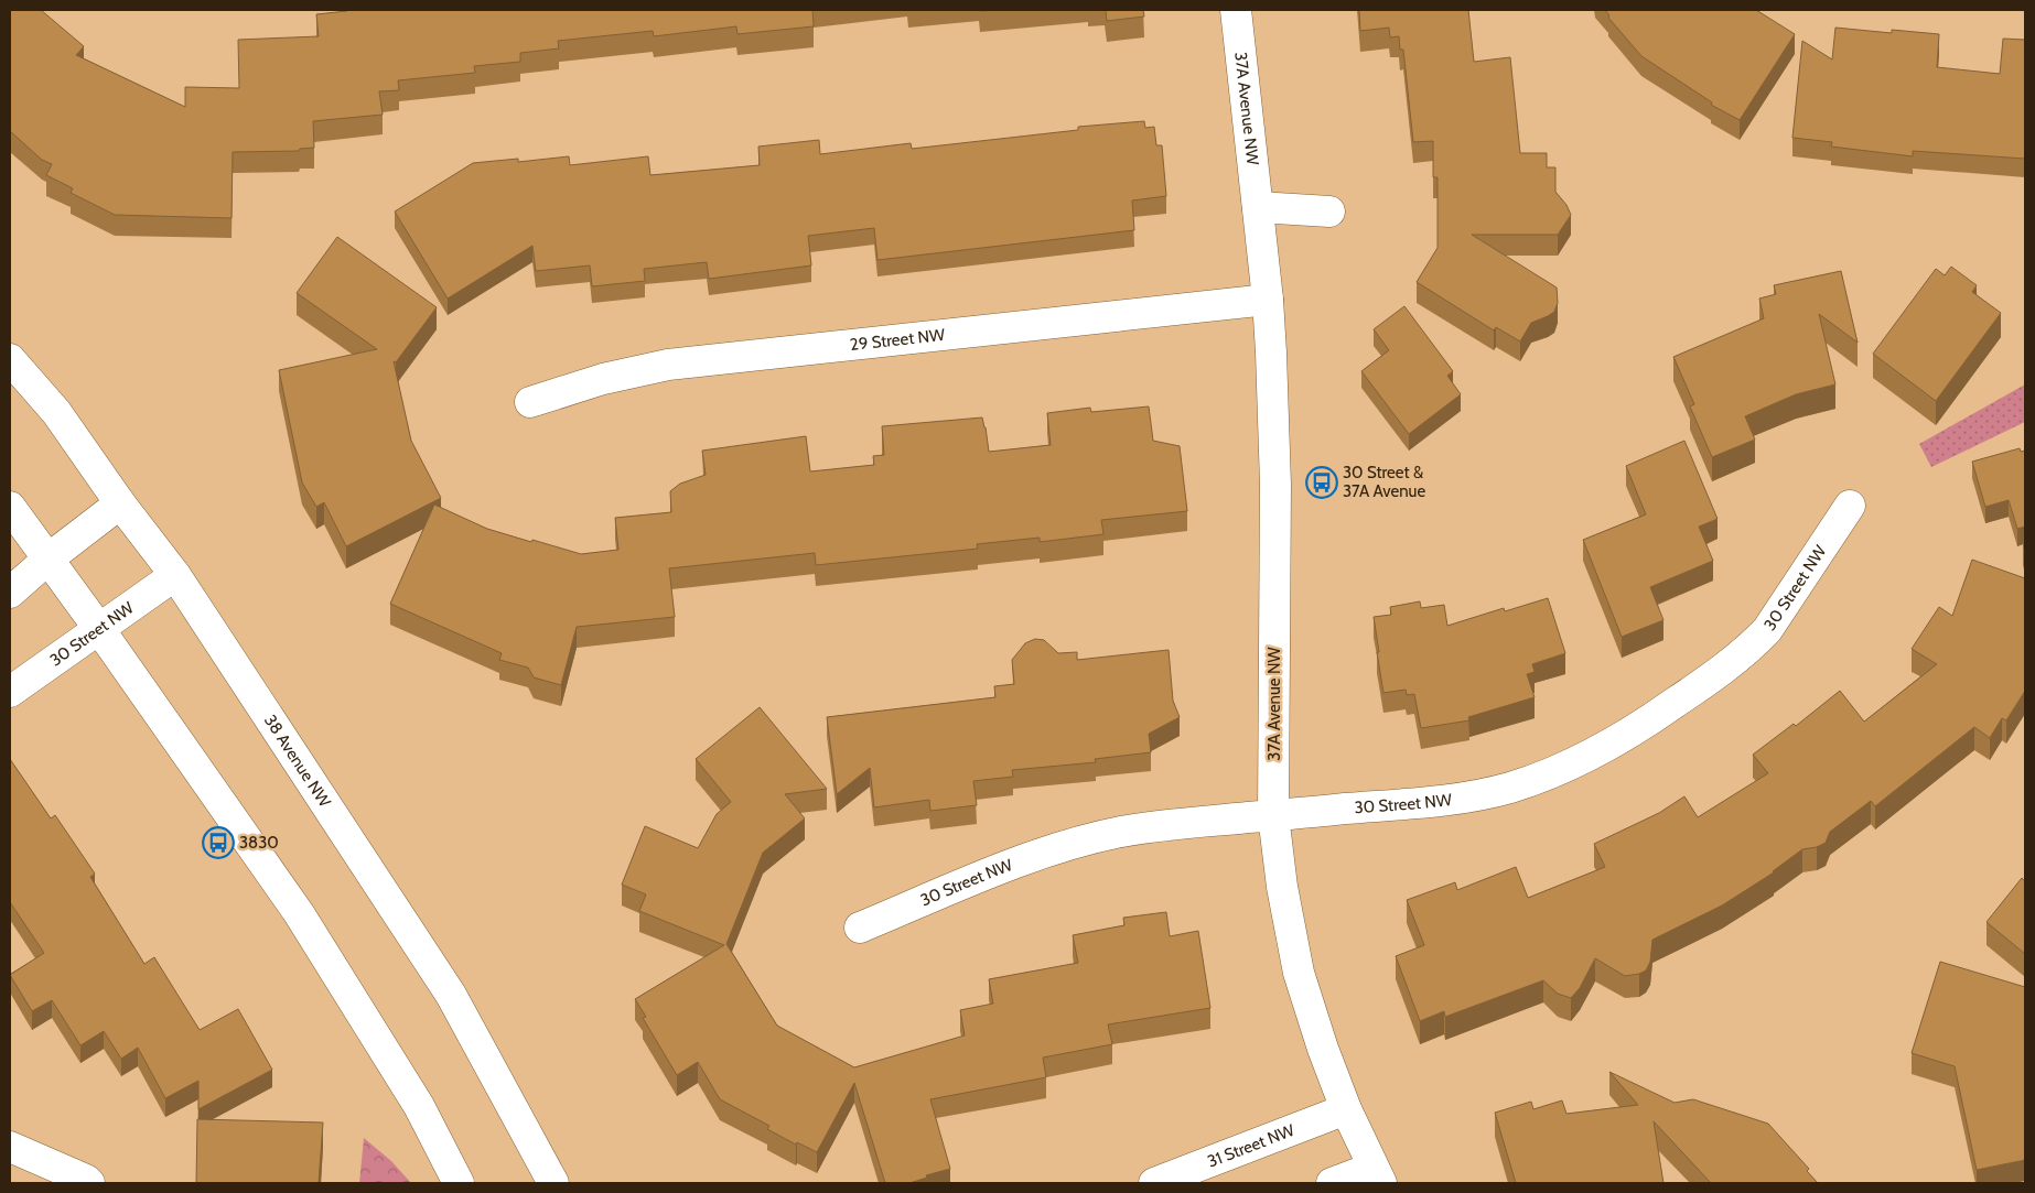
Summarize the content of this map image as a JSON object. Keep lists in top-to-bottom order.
{
  "streets": {
    "street": [
      "37A Avenue NW",
      "29 Street NW",
      "30 Street NW",
      "38 Avenue NW",
      "31 Street NW"
    ]
  },
  "crossings": [
    ["37A Avenue NW", "29 Street NW"],
    ["37A Avenue NW", "30 Street NW"],
    ["37A Avenue NW", "31 Street NW"],
    ["30 Street NW", "38 Avenue NW"]
  ],
  "places": {
    "bus stop": ["30 Street & 37A Avenue", "3830"]
  }
}
